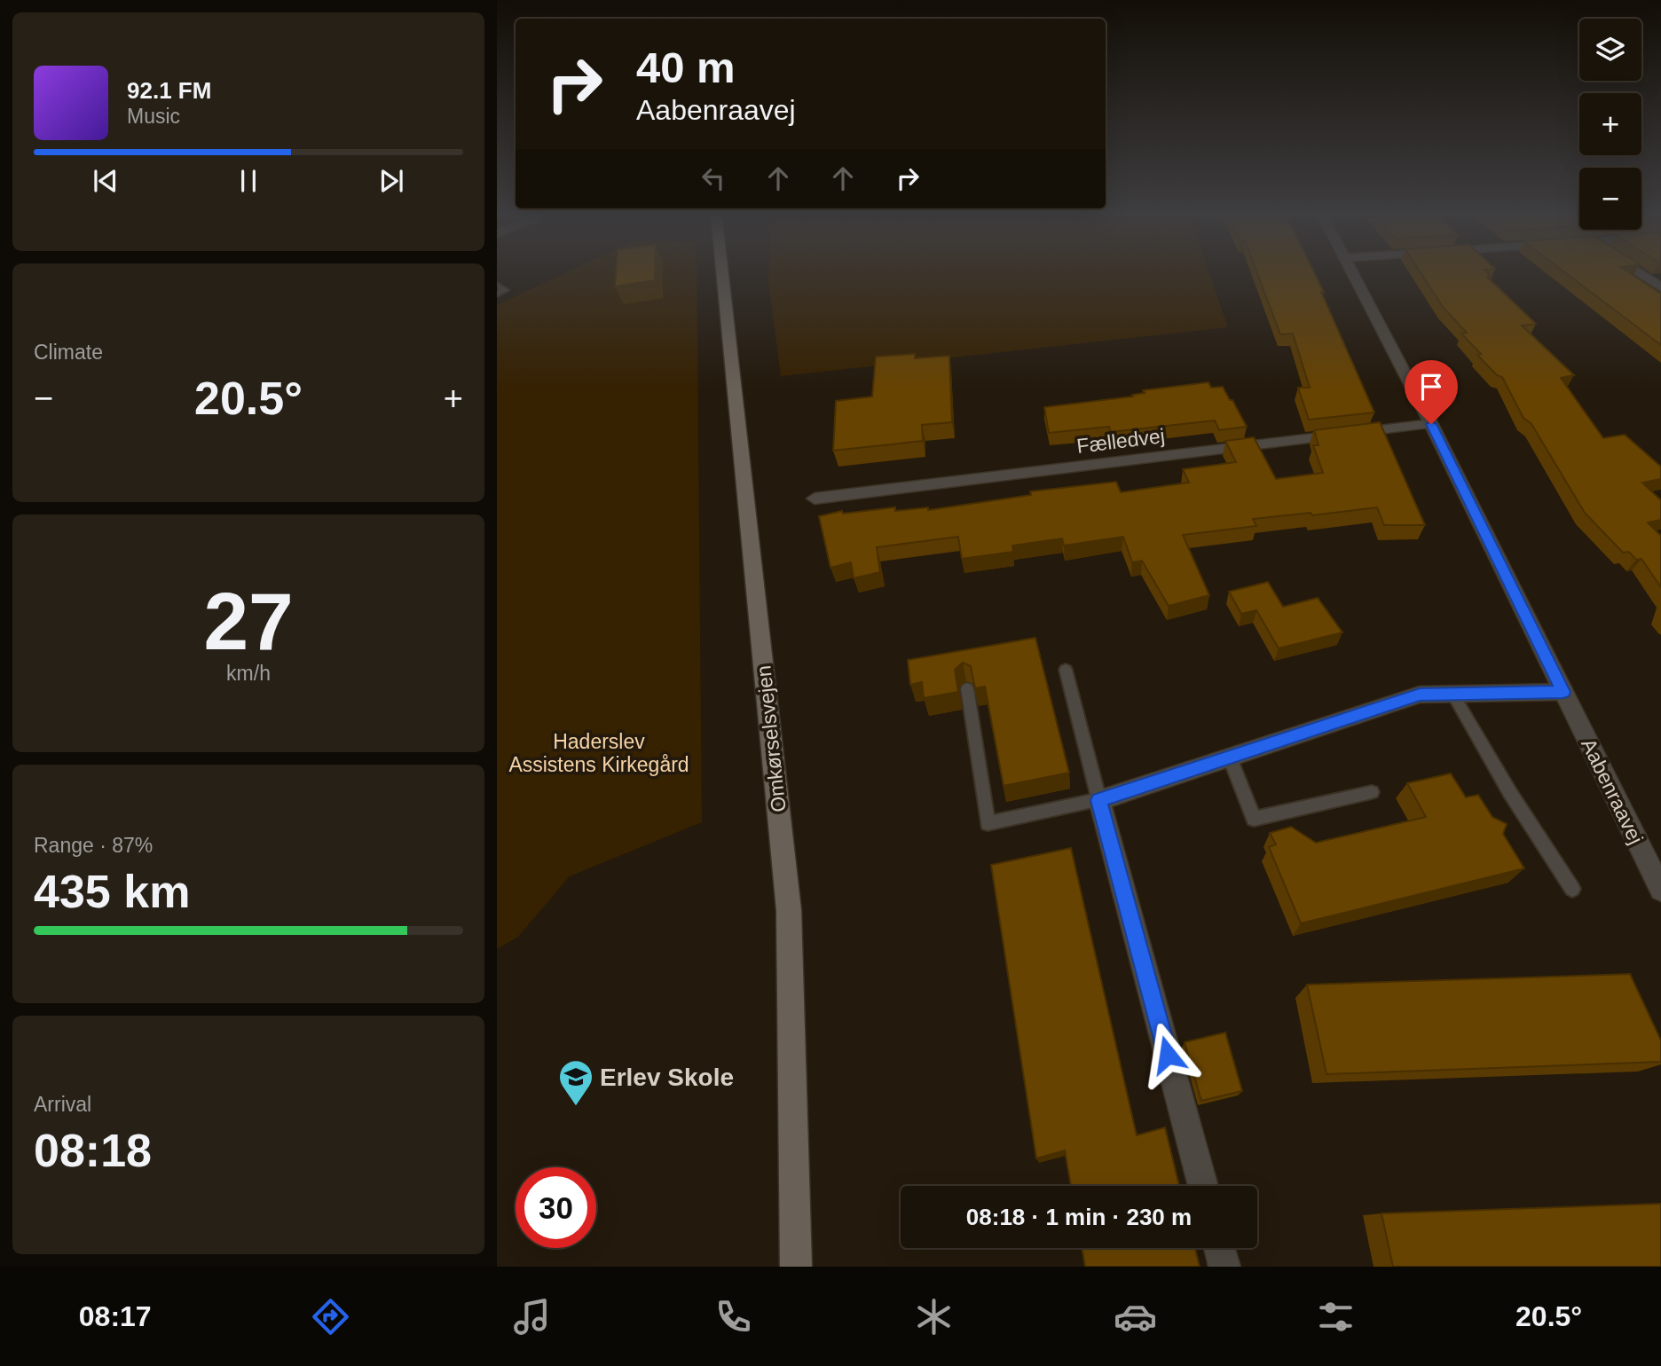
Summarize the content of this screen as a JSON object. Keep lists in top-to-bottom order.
{
  "streets": {
    "main road": ["Omkørselsvejen"],
    "street": ["Fælledvej", "Aabenraavej"]
  },
  "crossings": [
    ["Fælledvej", "Aabenraavej"]
  ],
  "parks": ["Haderslev Assistens Kirkegård"],
  "places": {
    "school or university": ["Erlev Skole"]
  },
  "page": {
    "map_buttons": ["+", "−"],
    "turn": ["40 m", "Aabenraavej"],
    "song": ["92.1 FM", "Music"],
    "tile": [
      "Climate",
      ["27", "km/h"],
      ["Range · 87%", "435 km"],
      ["Arrival", "08:18"]
    ],
    "heat": ["−", "20.5°", "+"],
    "limit": "30",
    "trip": "08:18 · 1 min · 230 m",
    "tabs": ["08:17", "20.5°"]
  }
}
